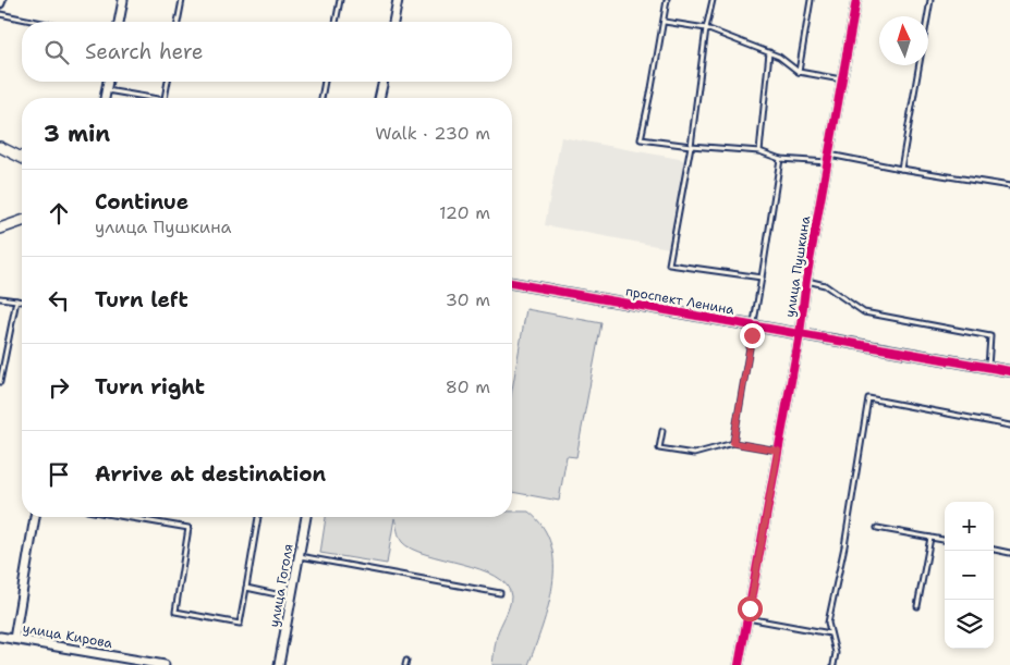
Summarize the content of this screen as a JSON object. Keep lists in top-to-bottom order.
{
  "streets": {
    "street": [
      "улица Пушкина",
      "проспект Ленина",
      "улица Гоголя",
      "улица Кирова"
    ]
  },
  "crossings": [
    ["улица Пушкина", "проспект Ленина"]
  ],
  "north": "top",
  "page": {
    "search": "Search here",
    "heading": ["3 min", "Walk · 230 m"],
    "list": [
      ["Continue", "улица Пушкина", "120 m"],
      ["Turn left", "30 m"],
      ["Turn right", "80 m"],
      "Arrive at destination"
    ],
    "map_buttons": ["+", "−"]
  }
}
